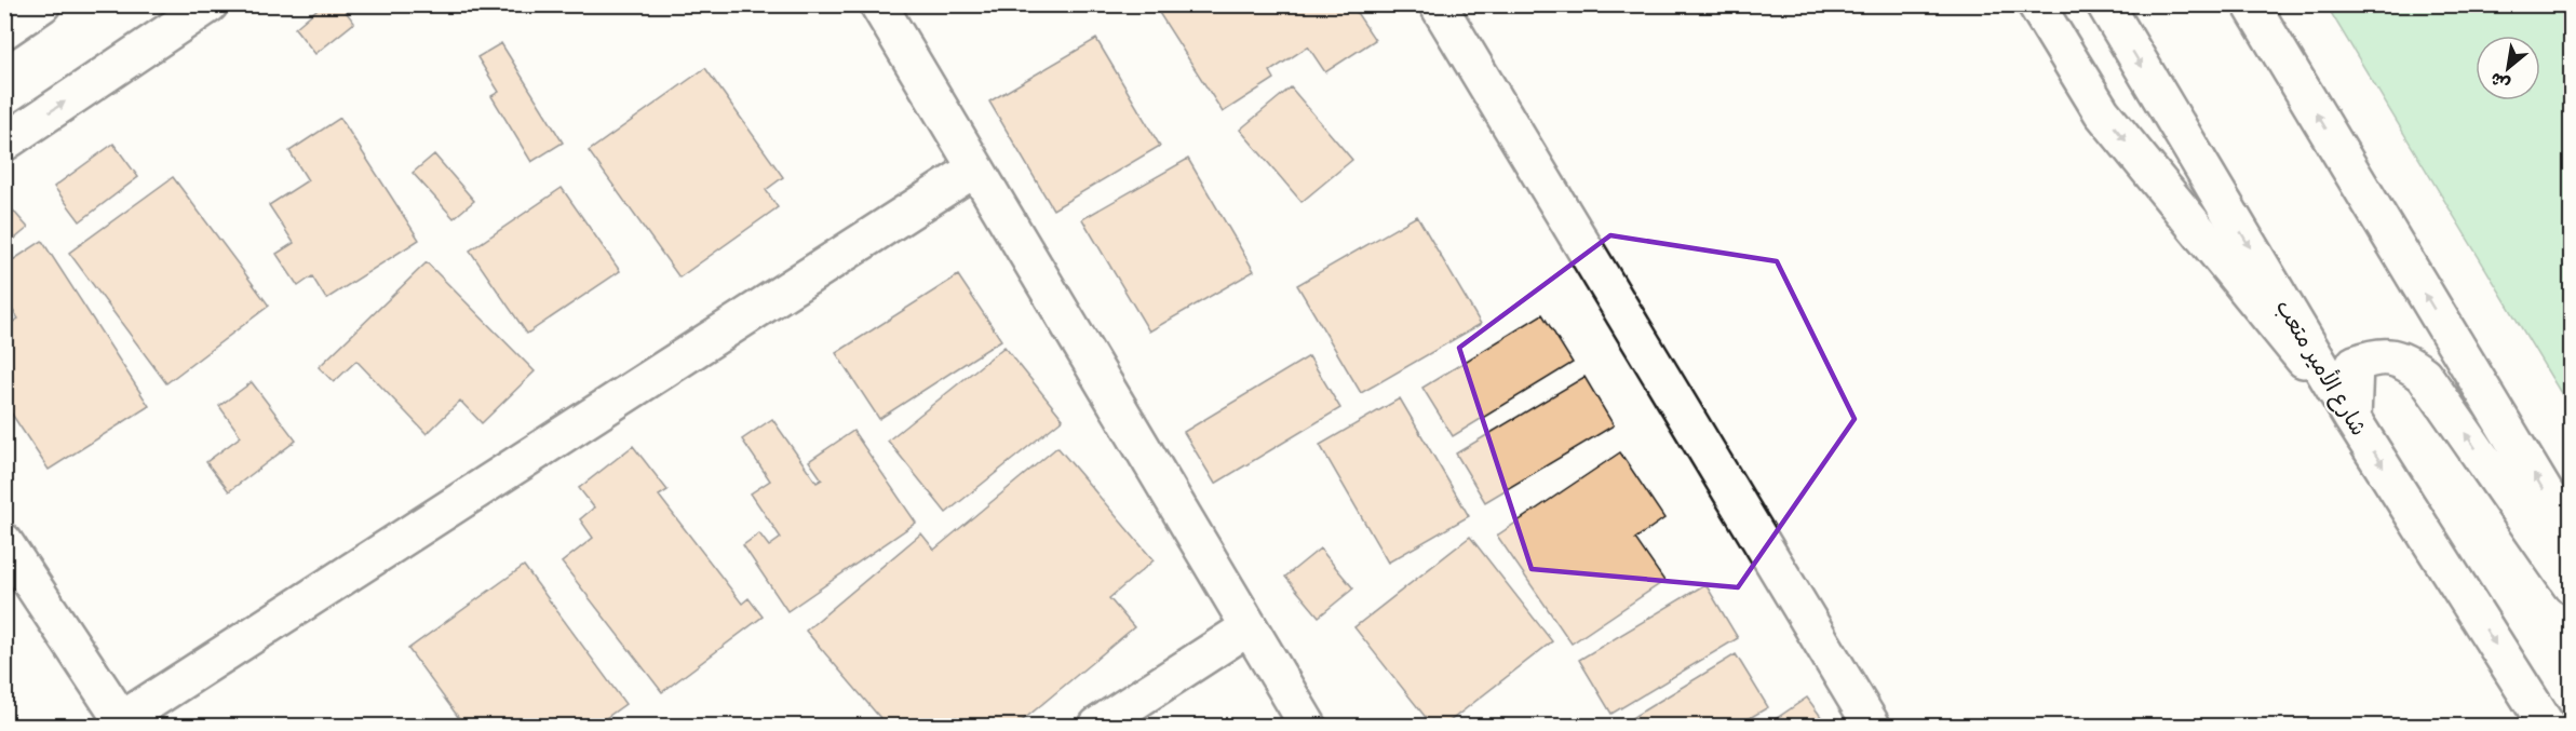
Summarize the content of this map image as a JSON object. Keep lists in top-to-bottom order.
{
  "streets": {
    "street": ["شارع الأمير متعب"]
  },
  "north": "bottom left"
}
